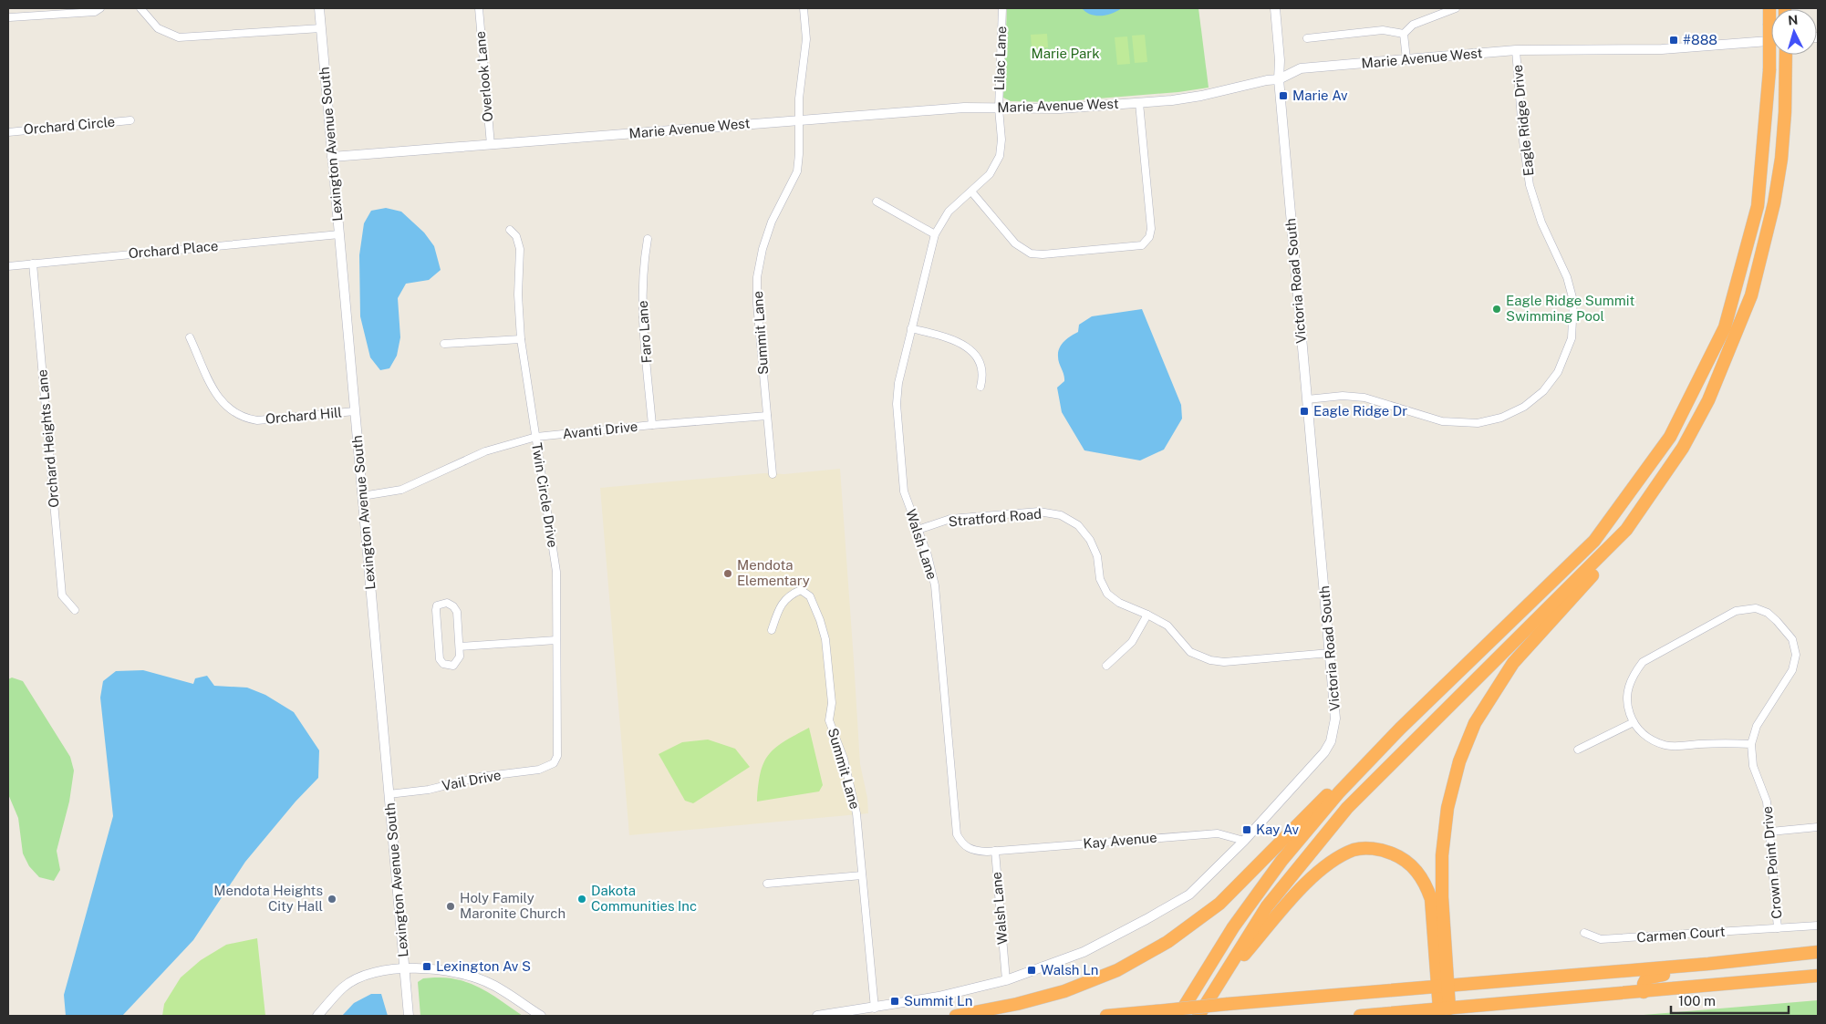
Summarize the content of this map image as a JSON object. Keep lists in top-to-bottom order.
{
  "streets": {
    "street": [
      "Lilac Lane",
      "Marie Avenue West",
      "Overlook Lane",
      "Eagle Ridge Drive",
      "Orchard Circle",
      "Lexington Avenue South",
      "Orchard Place",
      "Victoria Road South",
      "Faro Lane",
      "Summit Lane",
      "Orchard Hill",
      "Avanti Drive",
      "Orchard Heights Lane",
      "Twin Circle Drive",
      "Stratford Road",
      "Walsh Lane",
      "Vail Drive",
      "Kay Avenue",
      "Crown Point Drive",
      "Carmen Court"
    ]
  },
  "crossings": [
    ["Lilac Lane", "Marie Avenue West"],
    ["Lilac Lane", "Walsh Lane"],
    ["Marie Avenue West", "Overlook Lane"],
    ["Marie Avenue West", "Eagle Ridge Drive"],
    ["Marie Avenue West", "Lexington Avenue South"],
    ["Marie Avenue West", "Victoria Road South"],
    ["Marie Avenue West", "Summit Lane"],
    ["Marie Avenue West", "Walsh Lane"],
    ["Eagle Ridge Drive", "Victoria Road South"],
    ["Lexington Avenue South", "Orchard Place"],
    ["Lexington Avenue South", "Orchard Hill"],
    ["Lexington Avenue South", "Avanti Drive"],
    ["Lexington Avenue South", "Vail Drive"],
    ["Orchard Place", "Orchard Heights Lane"],
    ["Victoria Road South", "Summit Lane"],
    ["Victoria Road South", "Stratford Road"],
    ["Victoria Road South", "Walsh Lane"],
    ["Victoria Road South", "Kay Avenue"],
    ["Faro Lane", "Avanti Drive"],
    ["Summit Lane", "Avanti Drive"],
    ["Avanti Drive", "Twin Circle Drive"],
    ["Twin Circle Drive", "Vail Drive"],
    ["Stratford Road", "Walsh Lane"],
    ["Walsh Lane", "Kay Avenue"],
    ["Crown Point Drive", "Carmen Court"]
  ],
  "parks": ["Marie Park"],
  "places": {
    "transit": [
      "#888",
      "Marie Av",
      "Eagle Ridge Dr",
      "Kay Av",
      "Lexington Av S",
      "Walsh Ln",
      "Summit Ln"
    ],
    "other": [
      "Eagle Ridge Summit Swimming Pool",
      "Mendota Elementary",
      "Mendota Heights City Hall",
      "Dakota Communities Inc",
      "Holy Family Maronite Church"
    ]
  },
  "scale_bar": "100 m",
  "north": "top"
}
